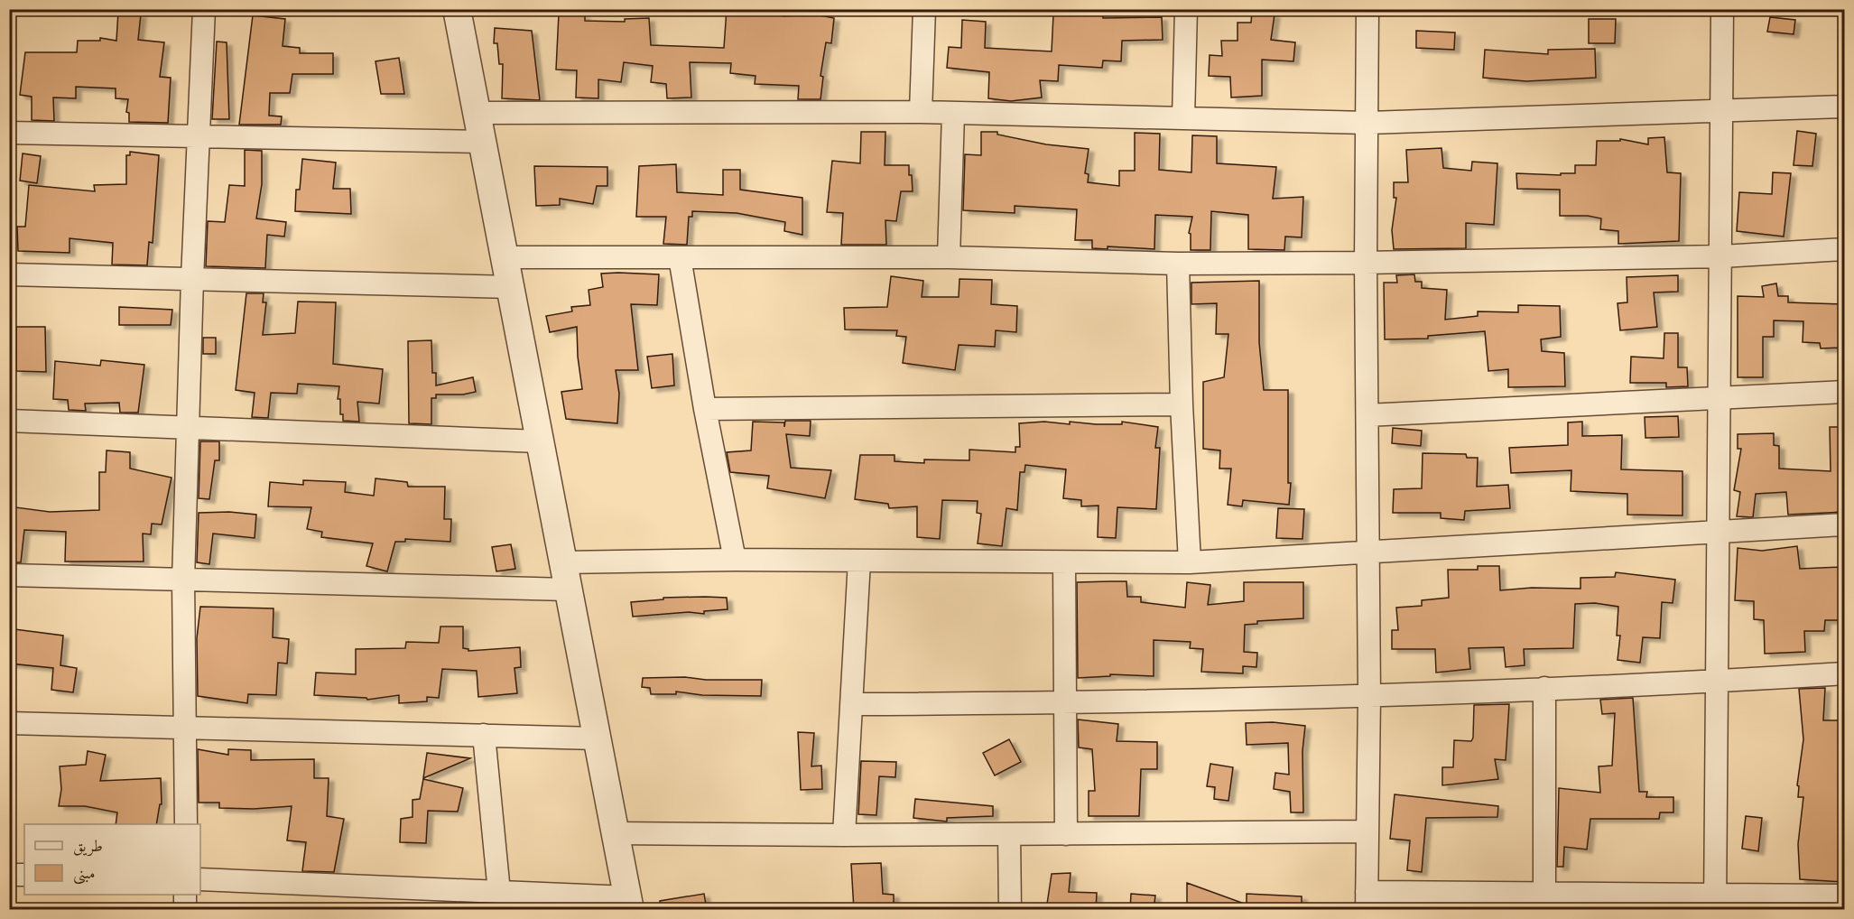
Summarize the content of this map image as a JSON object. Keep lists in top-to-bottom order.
{
  "legend": ["طريق", "مبنى"]
}
